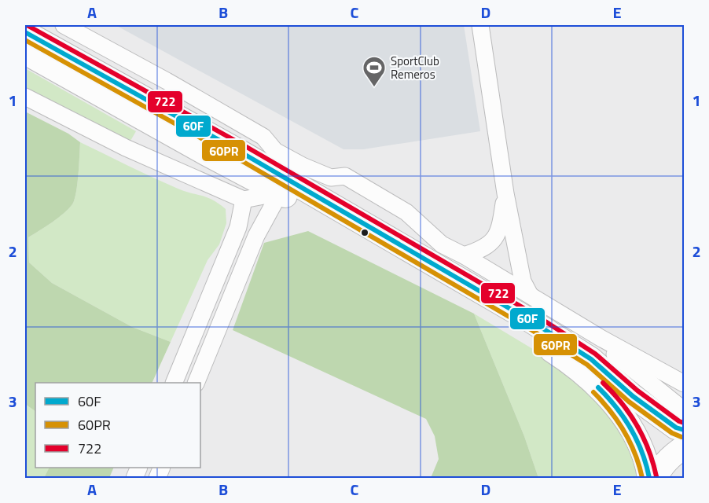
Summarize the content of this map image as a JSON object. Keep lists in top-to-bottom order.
{
  "places": {
    "sports": ["SportClub Remeros"]
  },
  "lines": ["transit line 722", "transit line 60F", "transit line 60PR"],
  "legend": ["60F", "60PR", "722"],
  "grid": {
    "columns": [
      "A",
      "B",
      "C",
      "D",
      "E"
    ],
    "rows": ["1", "2", "3"]
  }
}
